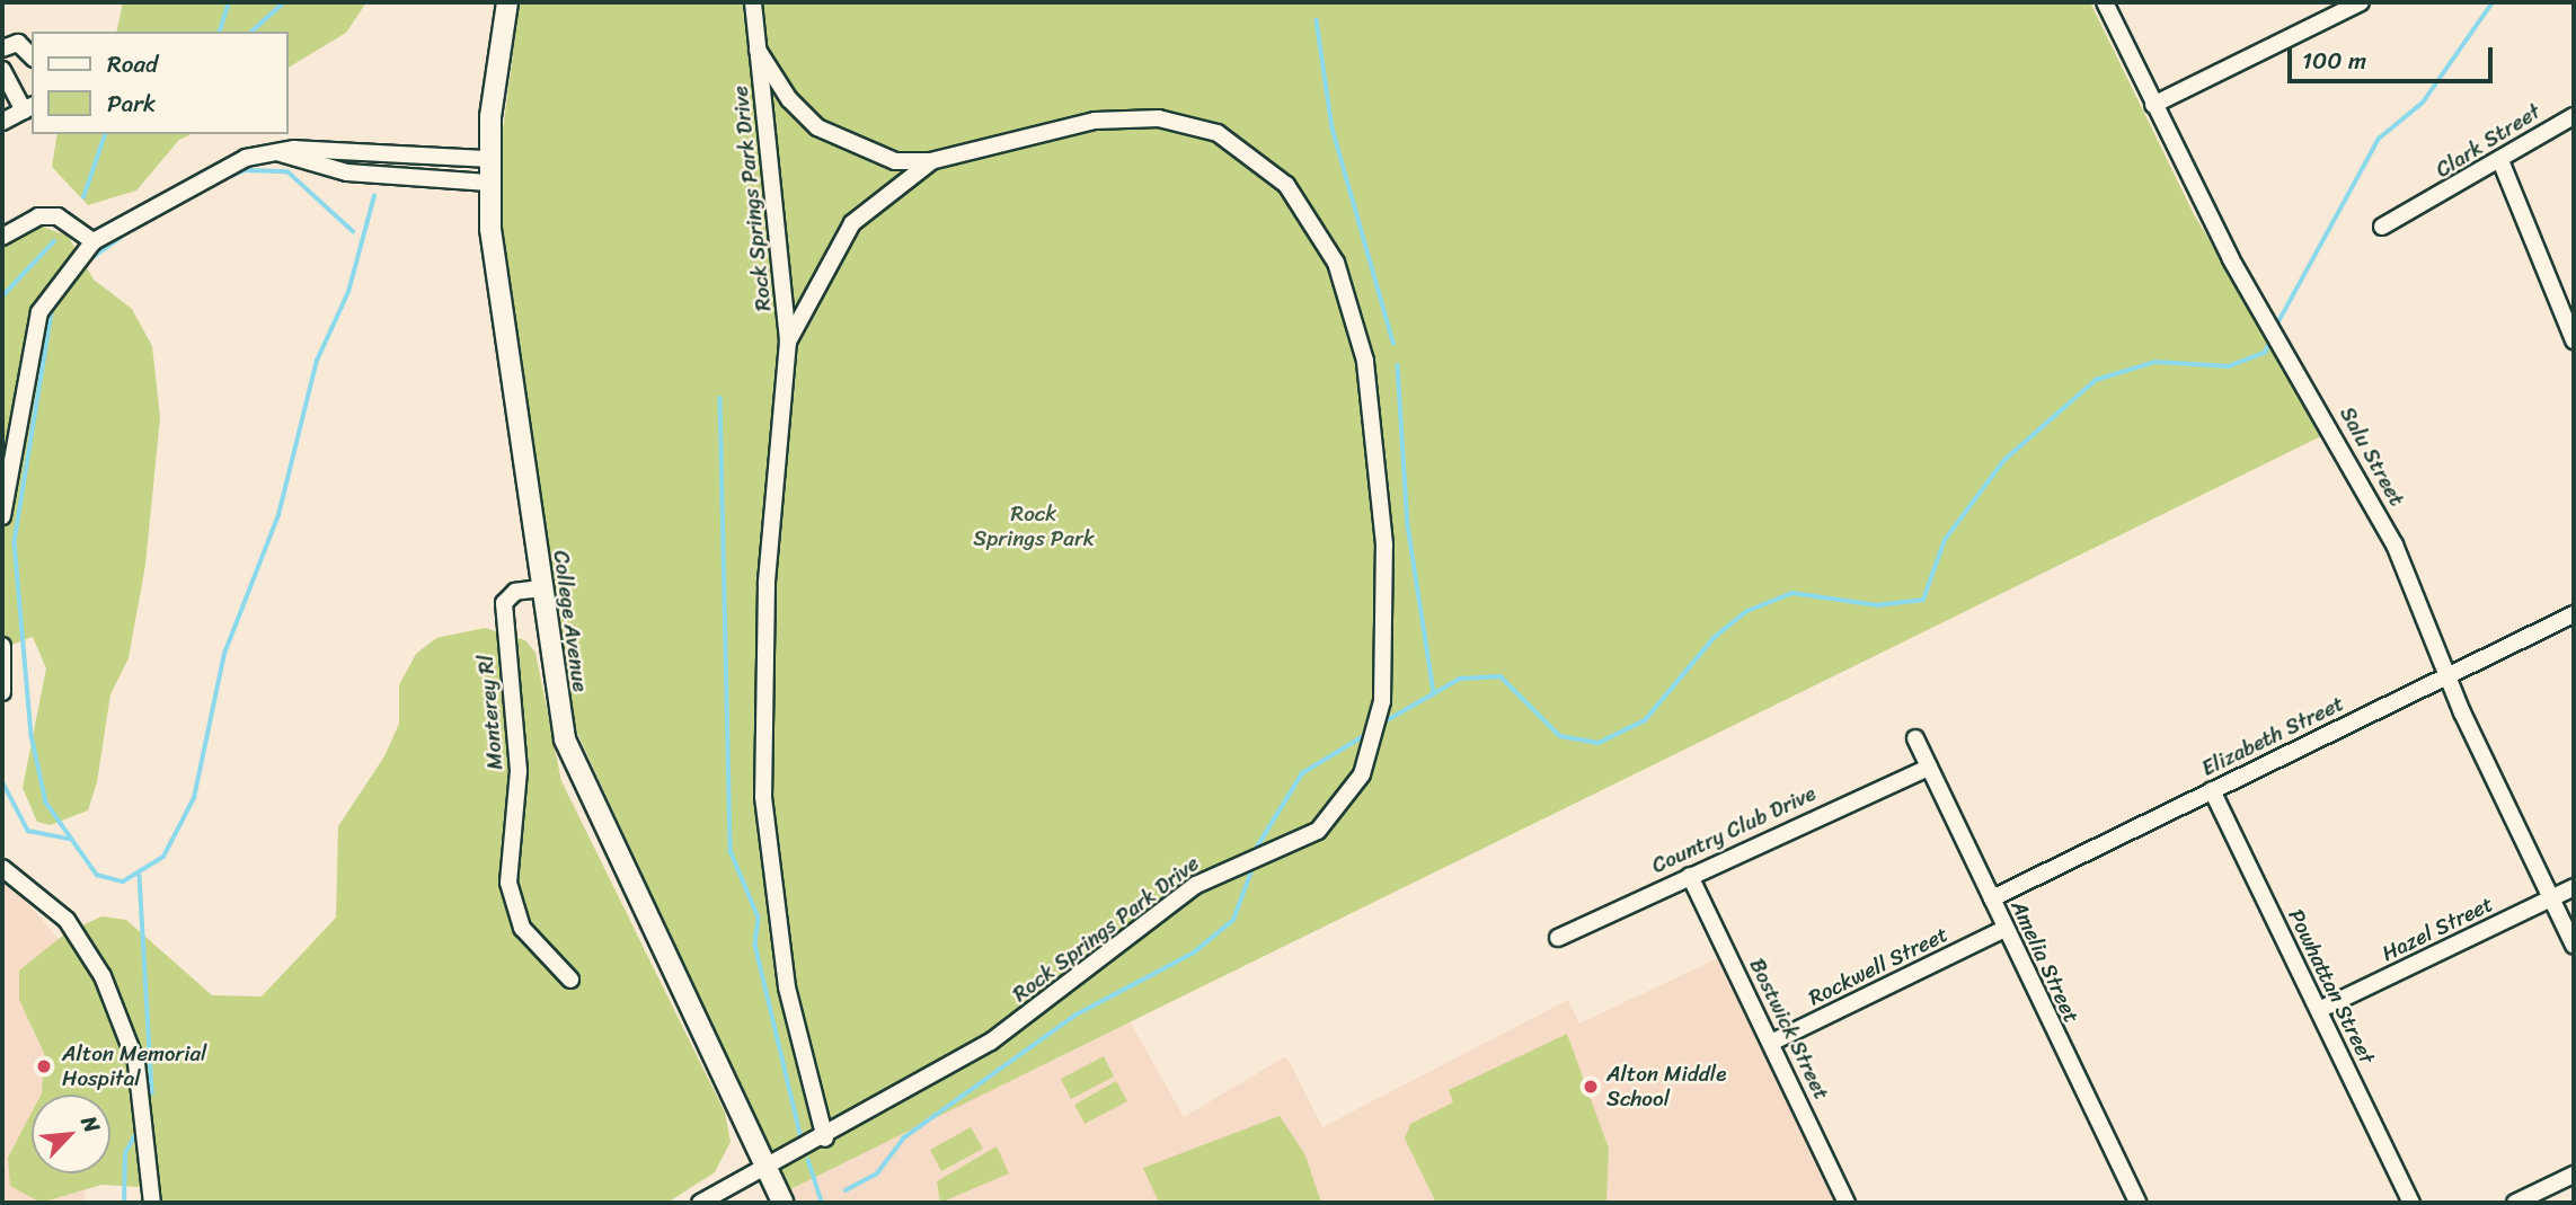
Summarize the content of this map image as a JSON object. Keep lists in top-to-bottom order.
{
  "streets": {
    "main road": ["College Avenue"],
    "street": [
      "Clark Street",
      "Rock Springs Park Drive",
      "Salu Street",
      "Monterey Rl",
      "Elizabeth Street",
      "Country Club Drive",
      "Hazel Street",
      "Amelia Street",
      "Rockwell Street",
      "Powhattan Street",
      "Bostwick Street"
    ]
  },
  "crossings": [
    ["Rock Springs Park Drive", "College Avenue"],
    ["Salu Street", "Elizabeth Street"],
    ["Salu Street", "Hazel Street"],
    ["College Avenue", "Monterey Rl"],
    ["Elizabeth Street", "Amelia Street"],
    ["Elizabeth Street", "Powhattan Street"],
    ["Country Club Drive", "Amelia Street"],
    ["Country Club Drive", "Bostwick Street"],
    ["Hazel Street", "Powhattan Street"],
    ["Amelia Street", "Rockwell Street"],
    ["Rockwell Street", "Bostwick Street"]
  ],
  "parks": ["Rock Springs Park"],
  "places": ["Alton Memorial Hospital", "Alton Middle School"],
  "legend": ["Road", "Park"],
  "scale_bar": "100 m",
  "north": "top right"
}
